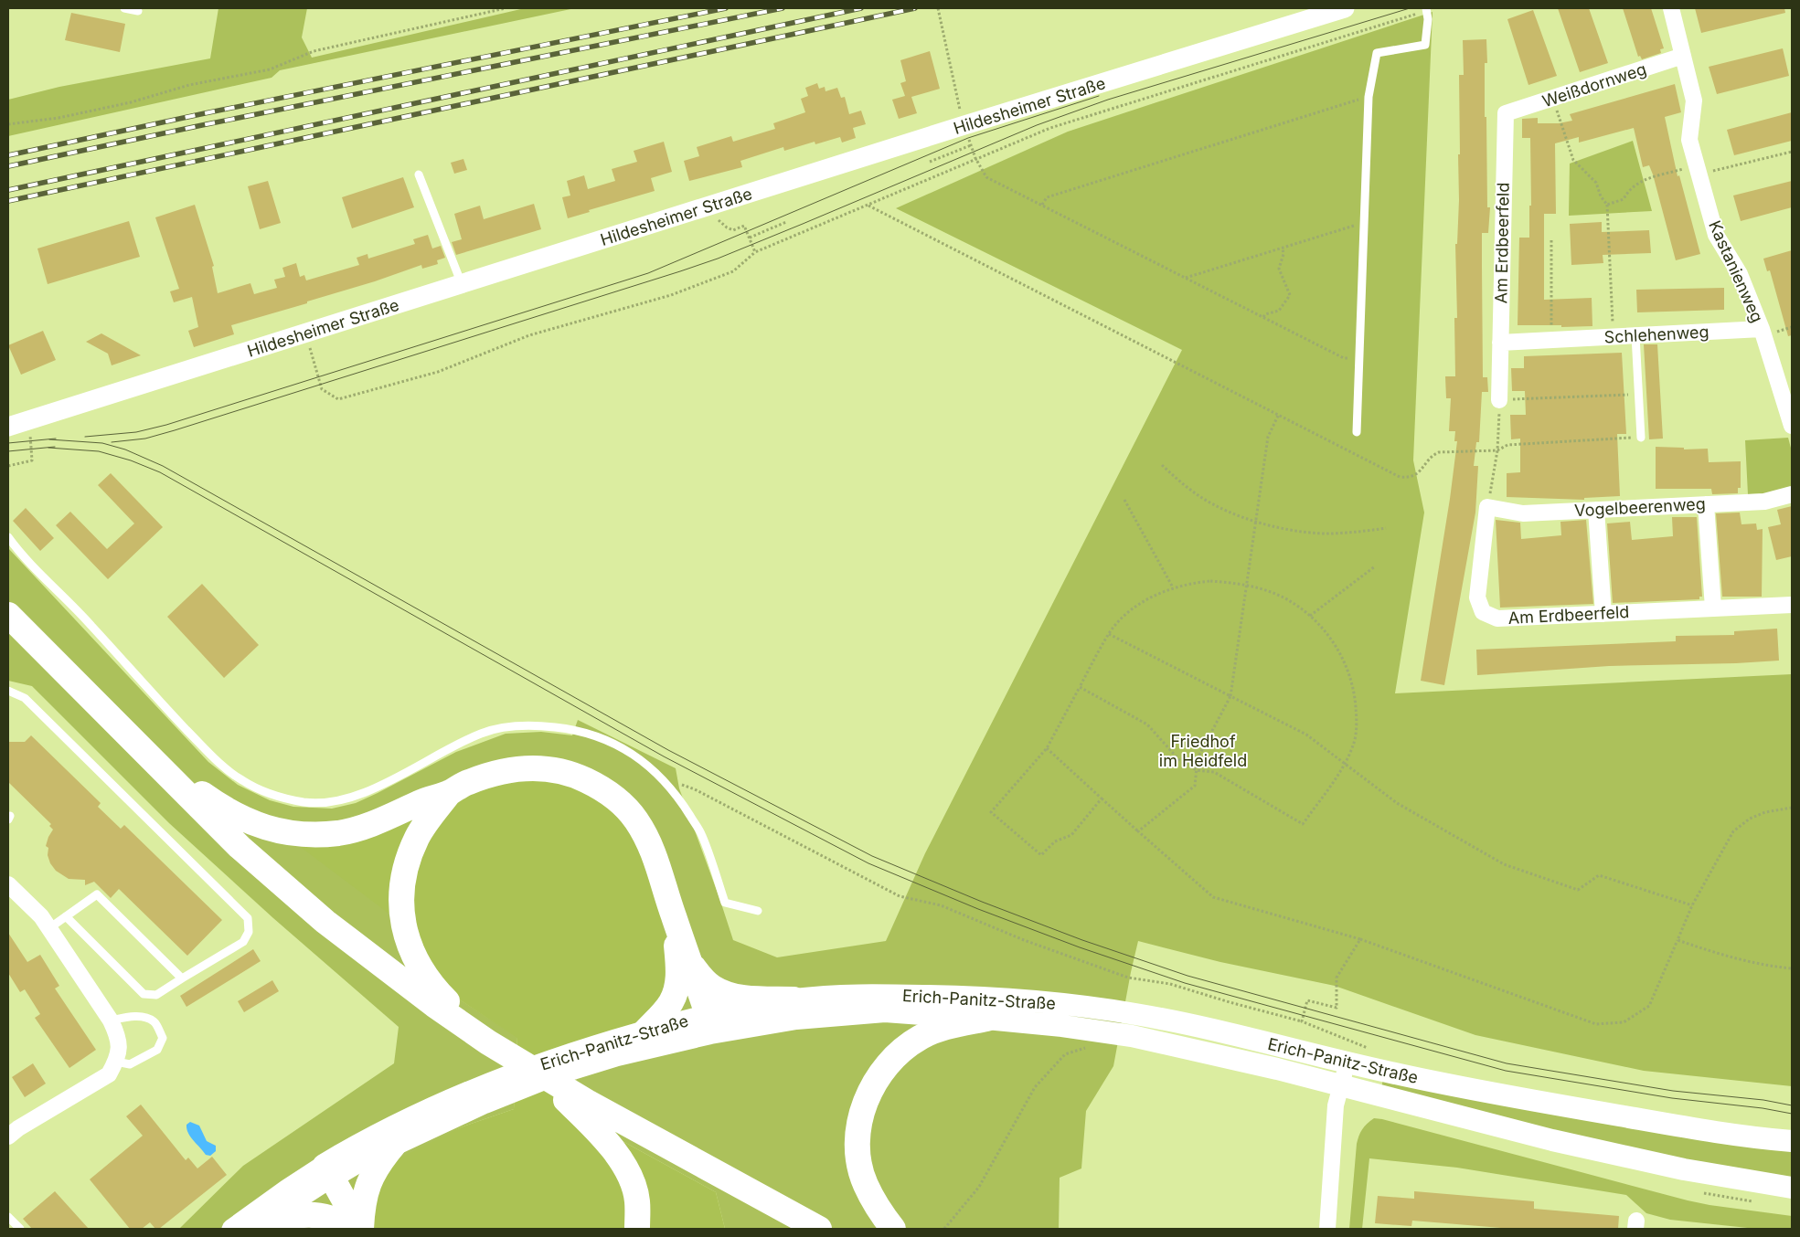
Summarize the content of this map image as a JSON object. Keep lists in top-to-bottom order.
{
  "streets": {
    "main road": ["Erich-Panitz-Straße"],
    "street": [
      "Weißdornweg",
      "Hildesheimer Straße",
      "Am Erdbeerfeld",
      "Kastanienweg",
      "Schlehenweg",
      "Vogelbeerenweg"
    ]
  },
  "crossings": [
    ["Weißdornweg", "Am Erdbeerfeld"],
    ["Weißdornweg", "Kastanienweg"],
    ["Am Erdbeerfeld", "Schlehenweg"],
    ["Am Erdbeerfeld", "Vogelbeerenweg"],
    ["Kastanienweg", "Schlehenweg"]
  ],
  "parks": ["Friedhof im Heidfeld"]
}
